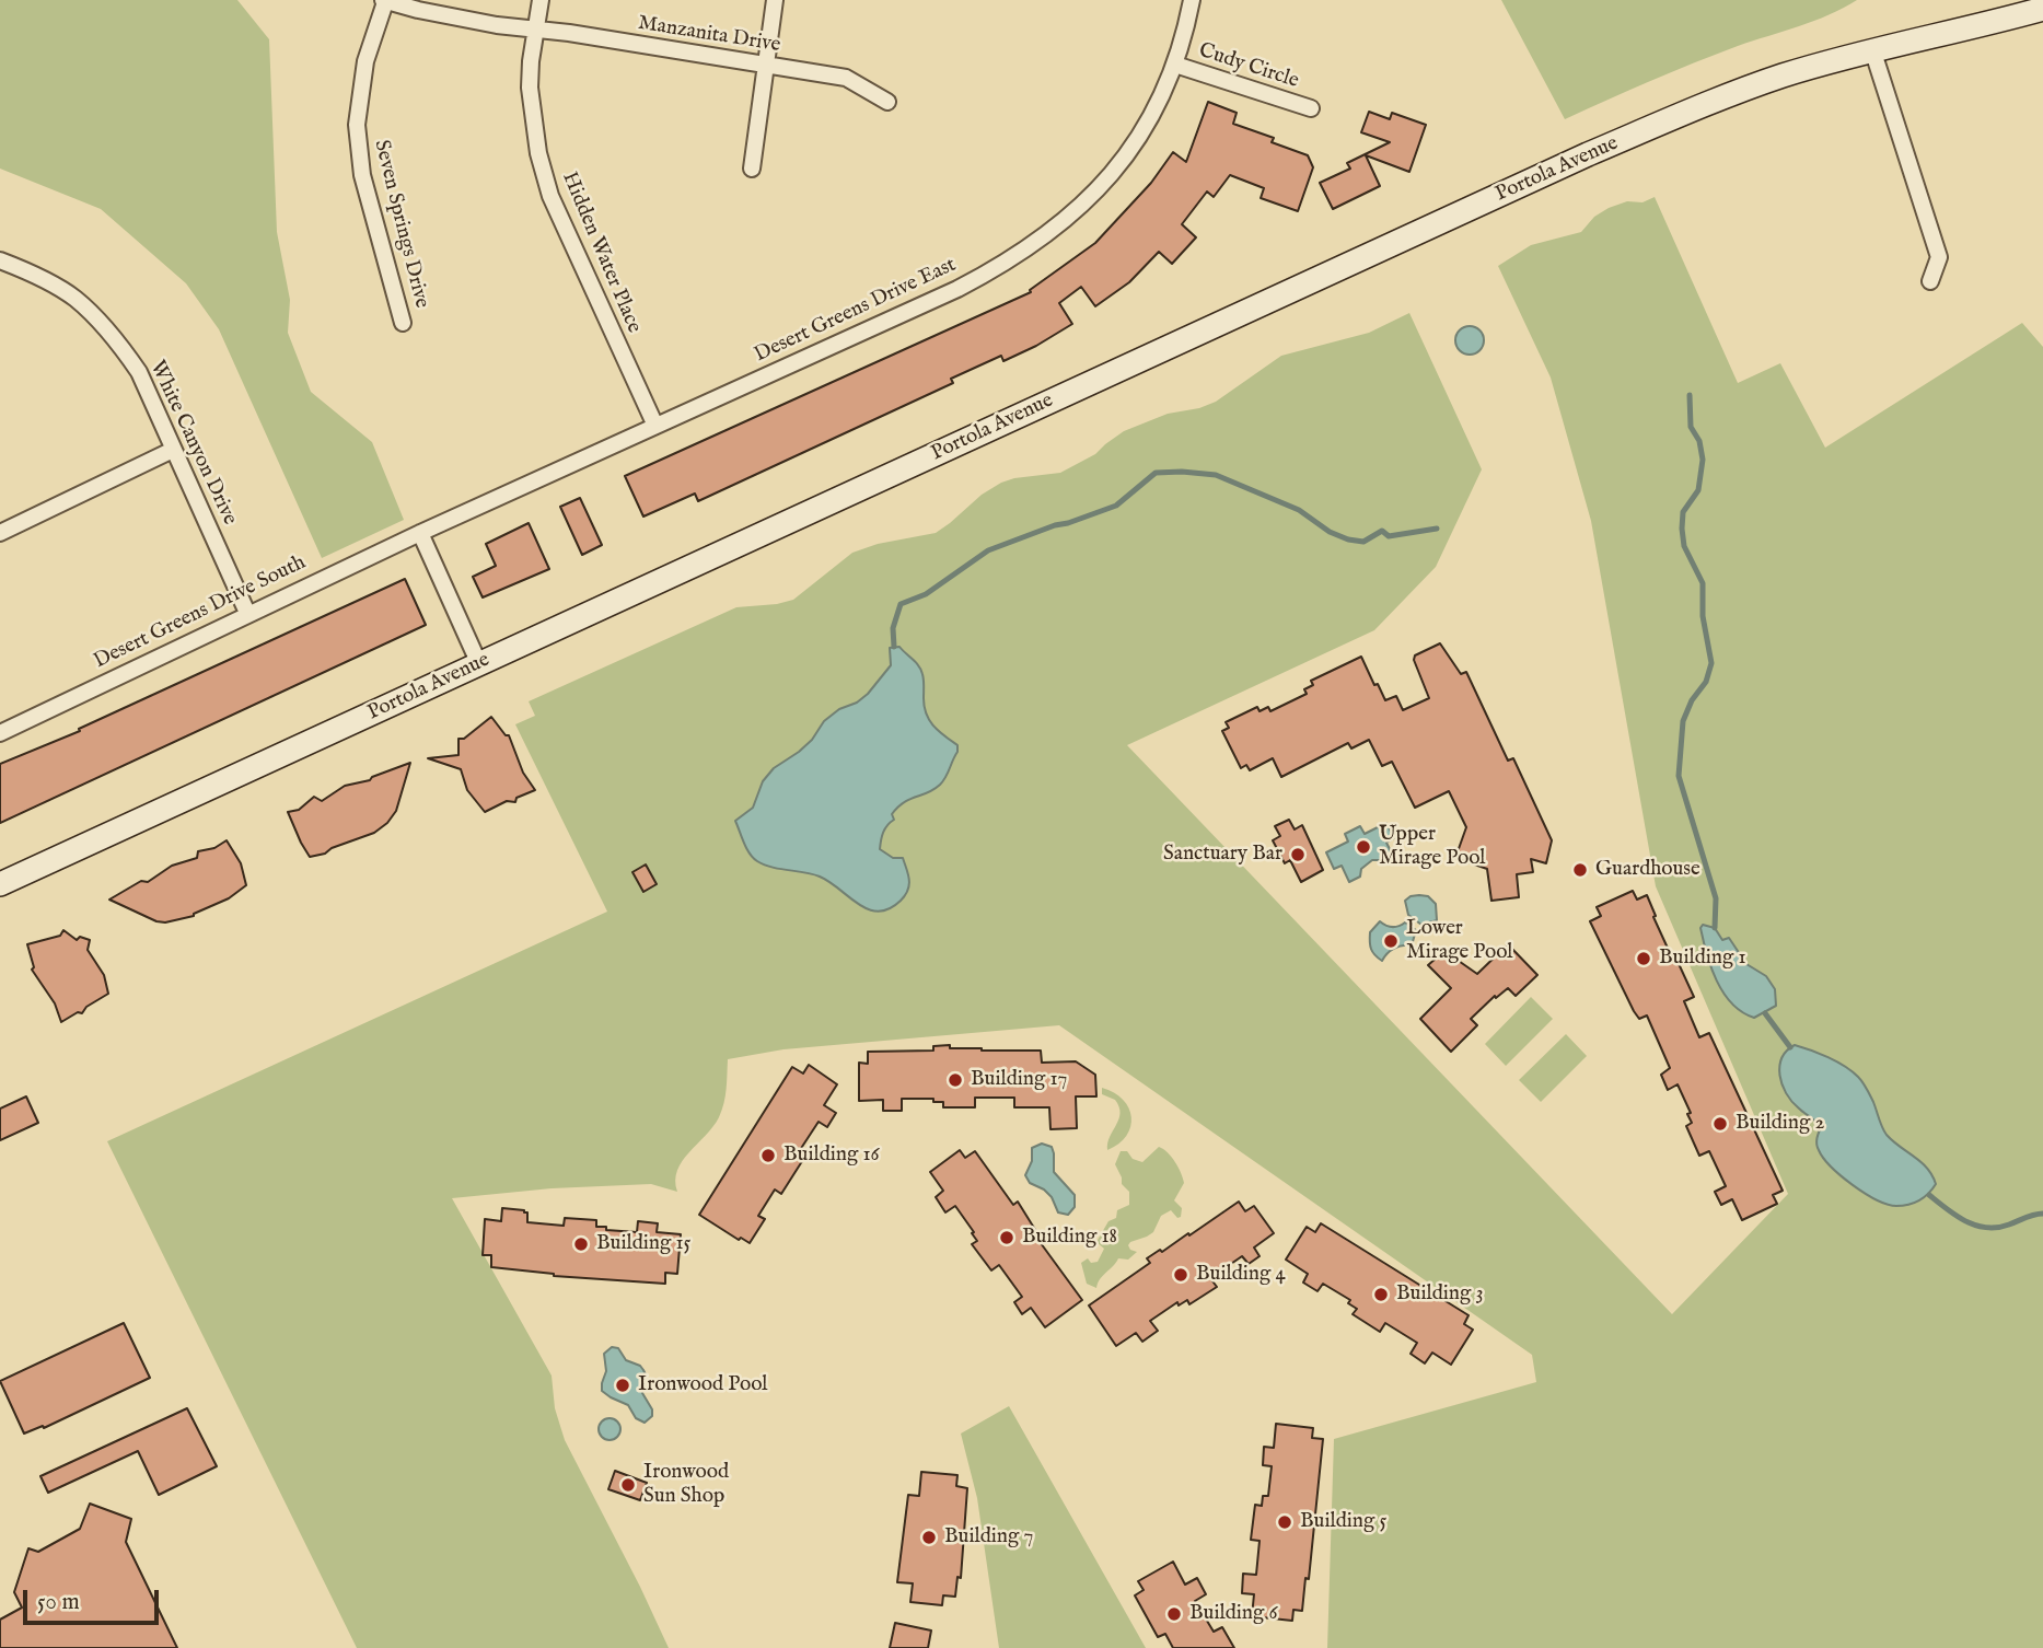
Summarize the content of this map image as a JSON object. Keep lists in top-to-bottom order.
{
  "streets": {
    "main road": ["Portola Avenue"],
    "street": [
      "Manzanita Drive",
      "Cudy Circle",
      "Seven Springs Drive",
      "Hidden Water Place",
      "Desert Greens Drive East",
      "White Canyon Drive",
      "Desert Greens Drive South"
    ]
  },
  "crossings": [
    ["Manzanita Drive", "Seven Springs Drive"],
    ["Manzanita Drive", "Hidden Water Place"],
    ["Cudy Circle", "Desert Greens Drive East"],
    ["Hidden Water Place", "Desert Greens Drive East"],
    ["Desert Greens Drive East", "Desert Greens Drive South"],
    ["White Canyon Drive", "Desert Greens Drive South"]
  ],
  "places": [
    "Upper Mirage Pool",
    "Sanctuary Bar",
    "Guardhouse",
    "Lower Mirage Pool",
    "Building 1",
    "Building 17",
    "Building 2",
    "Building 16",
    "Building 18",
    "Building 15",
    "Building 4",
    "Building 3",
    "Ironwood Pool",
    "Ironwood Sun Shop",
    "Building 5",
    "Building 7",
    "Building 6"
  ],
  "scale_bar": "50 m"
}
